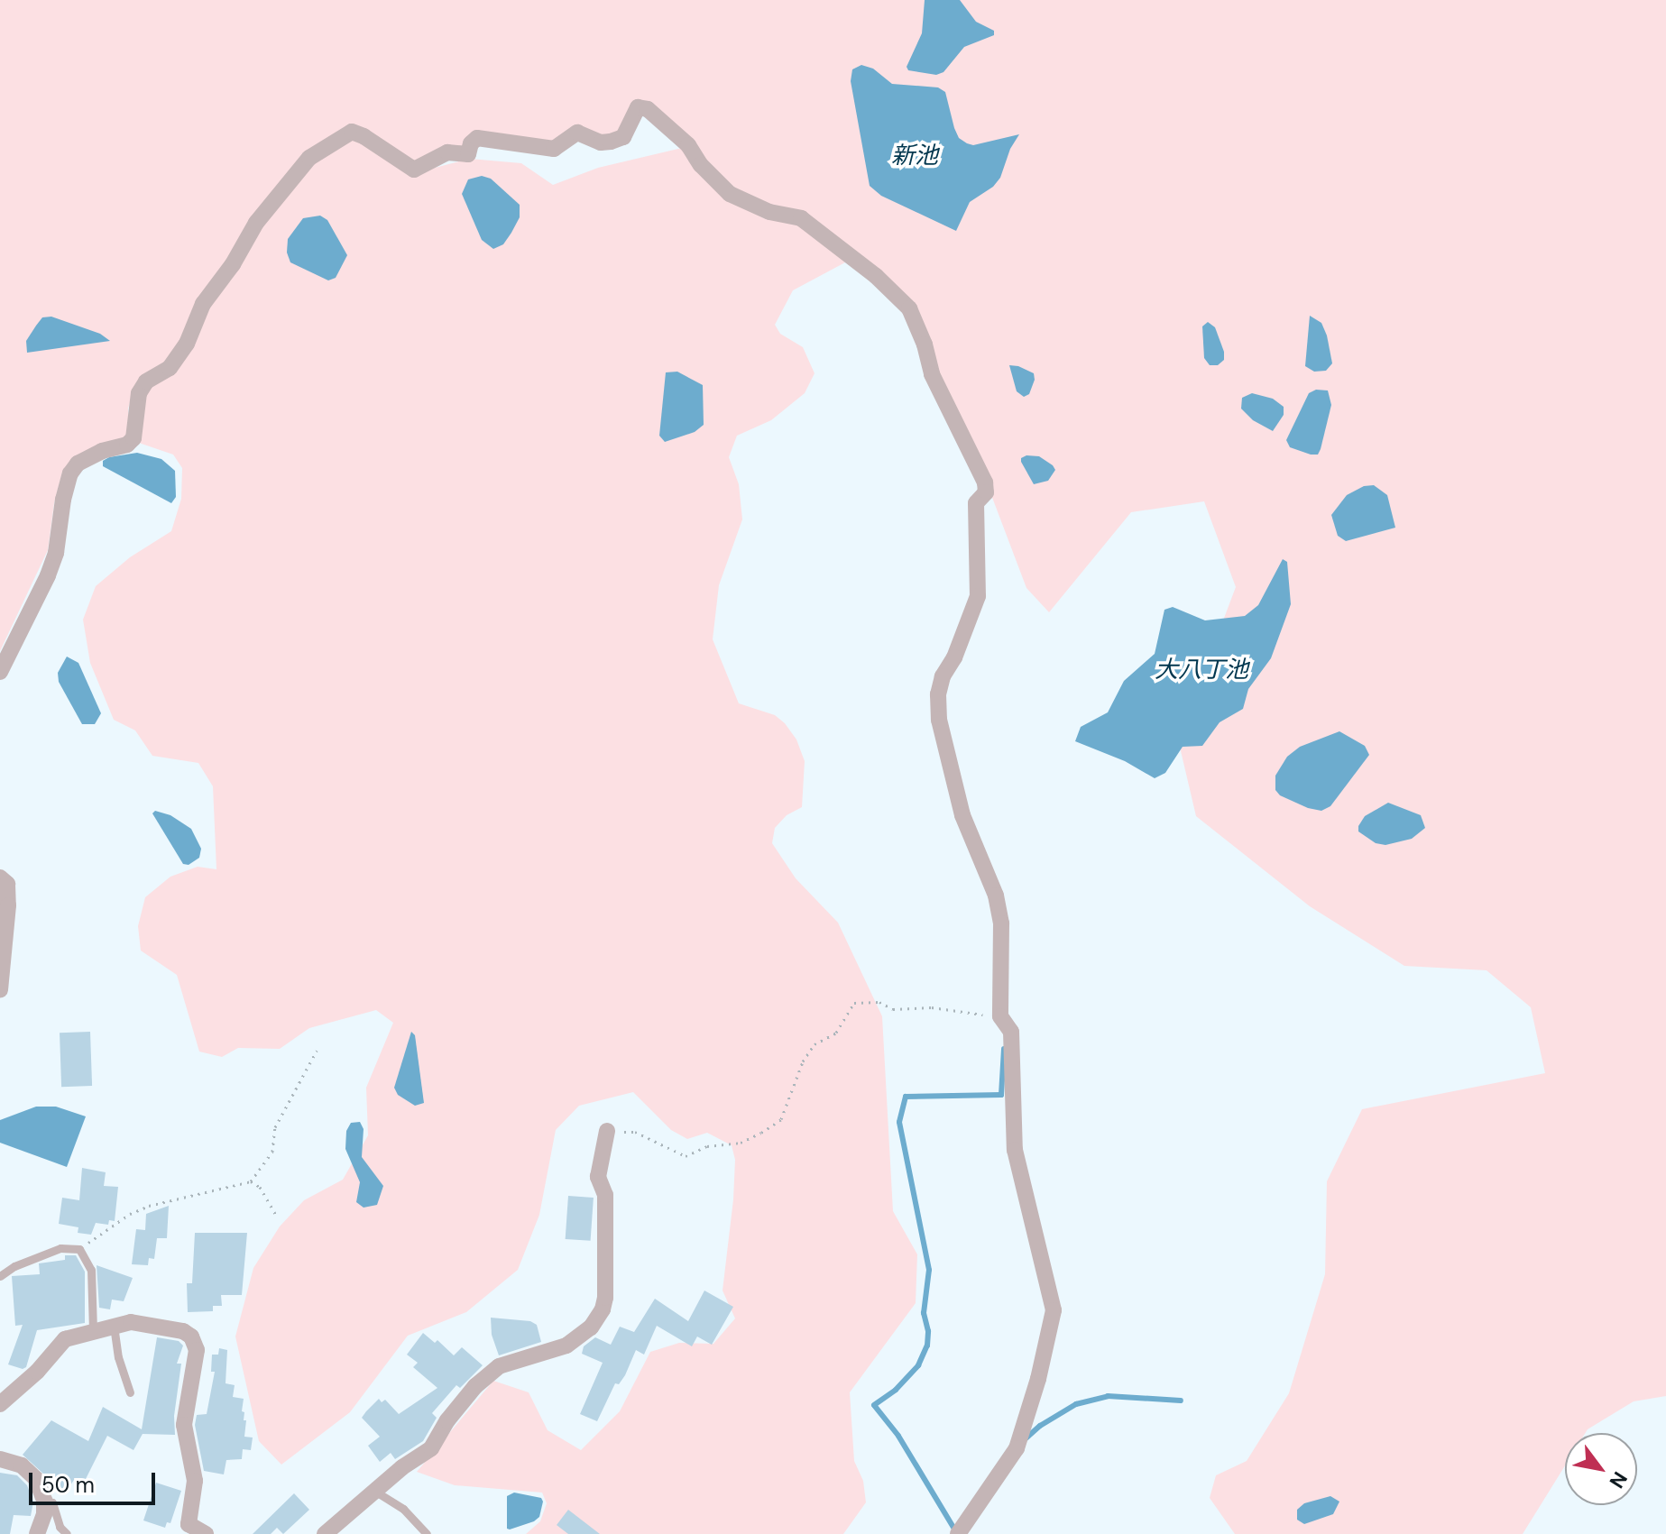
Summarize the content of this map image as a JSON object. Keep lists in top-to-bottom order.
{
  "water": ["新池", "大八丁池"],
  "scale_bar": "50 m",
  "north": "bottom right"
}
